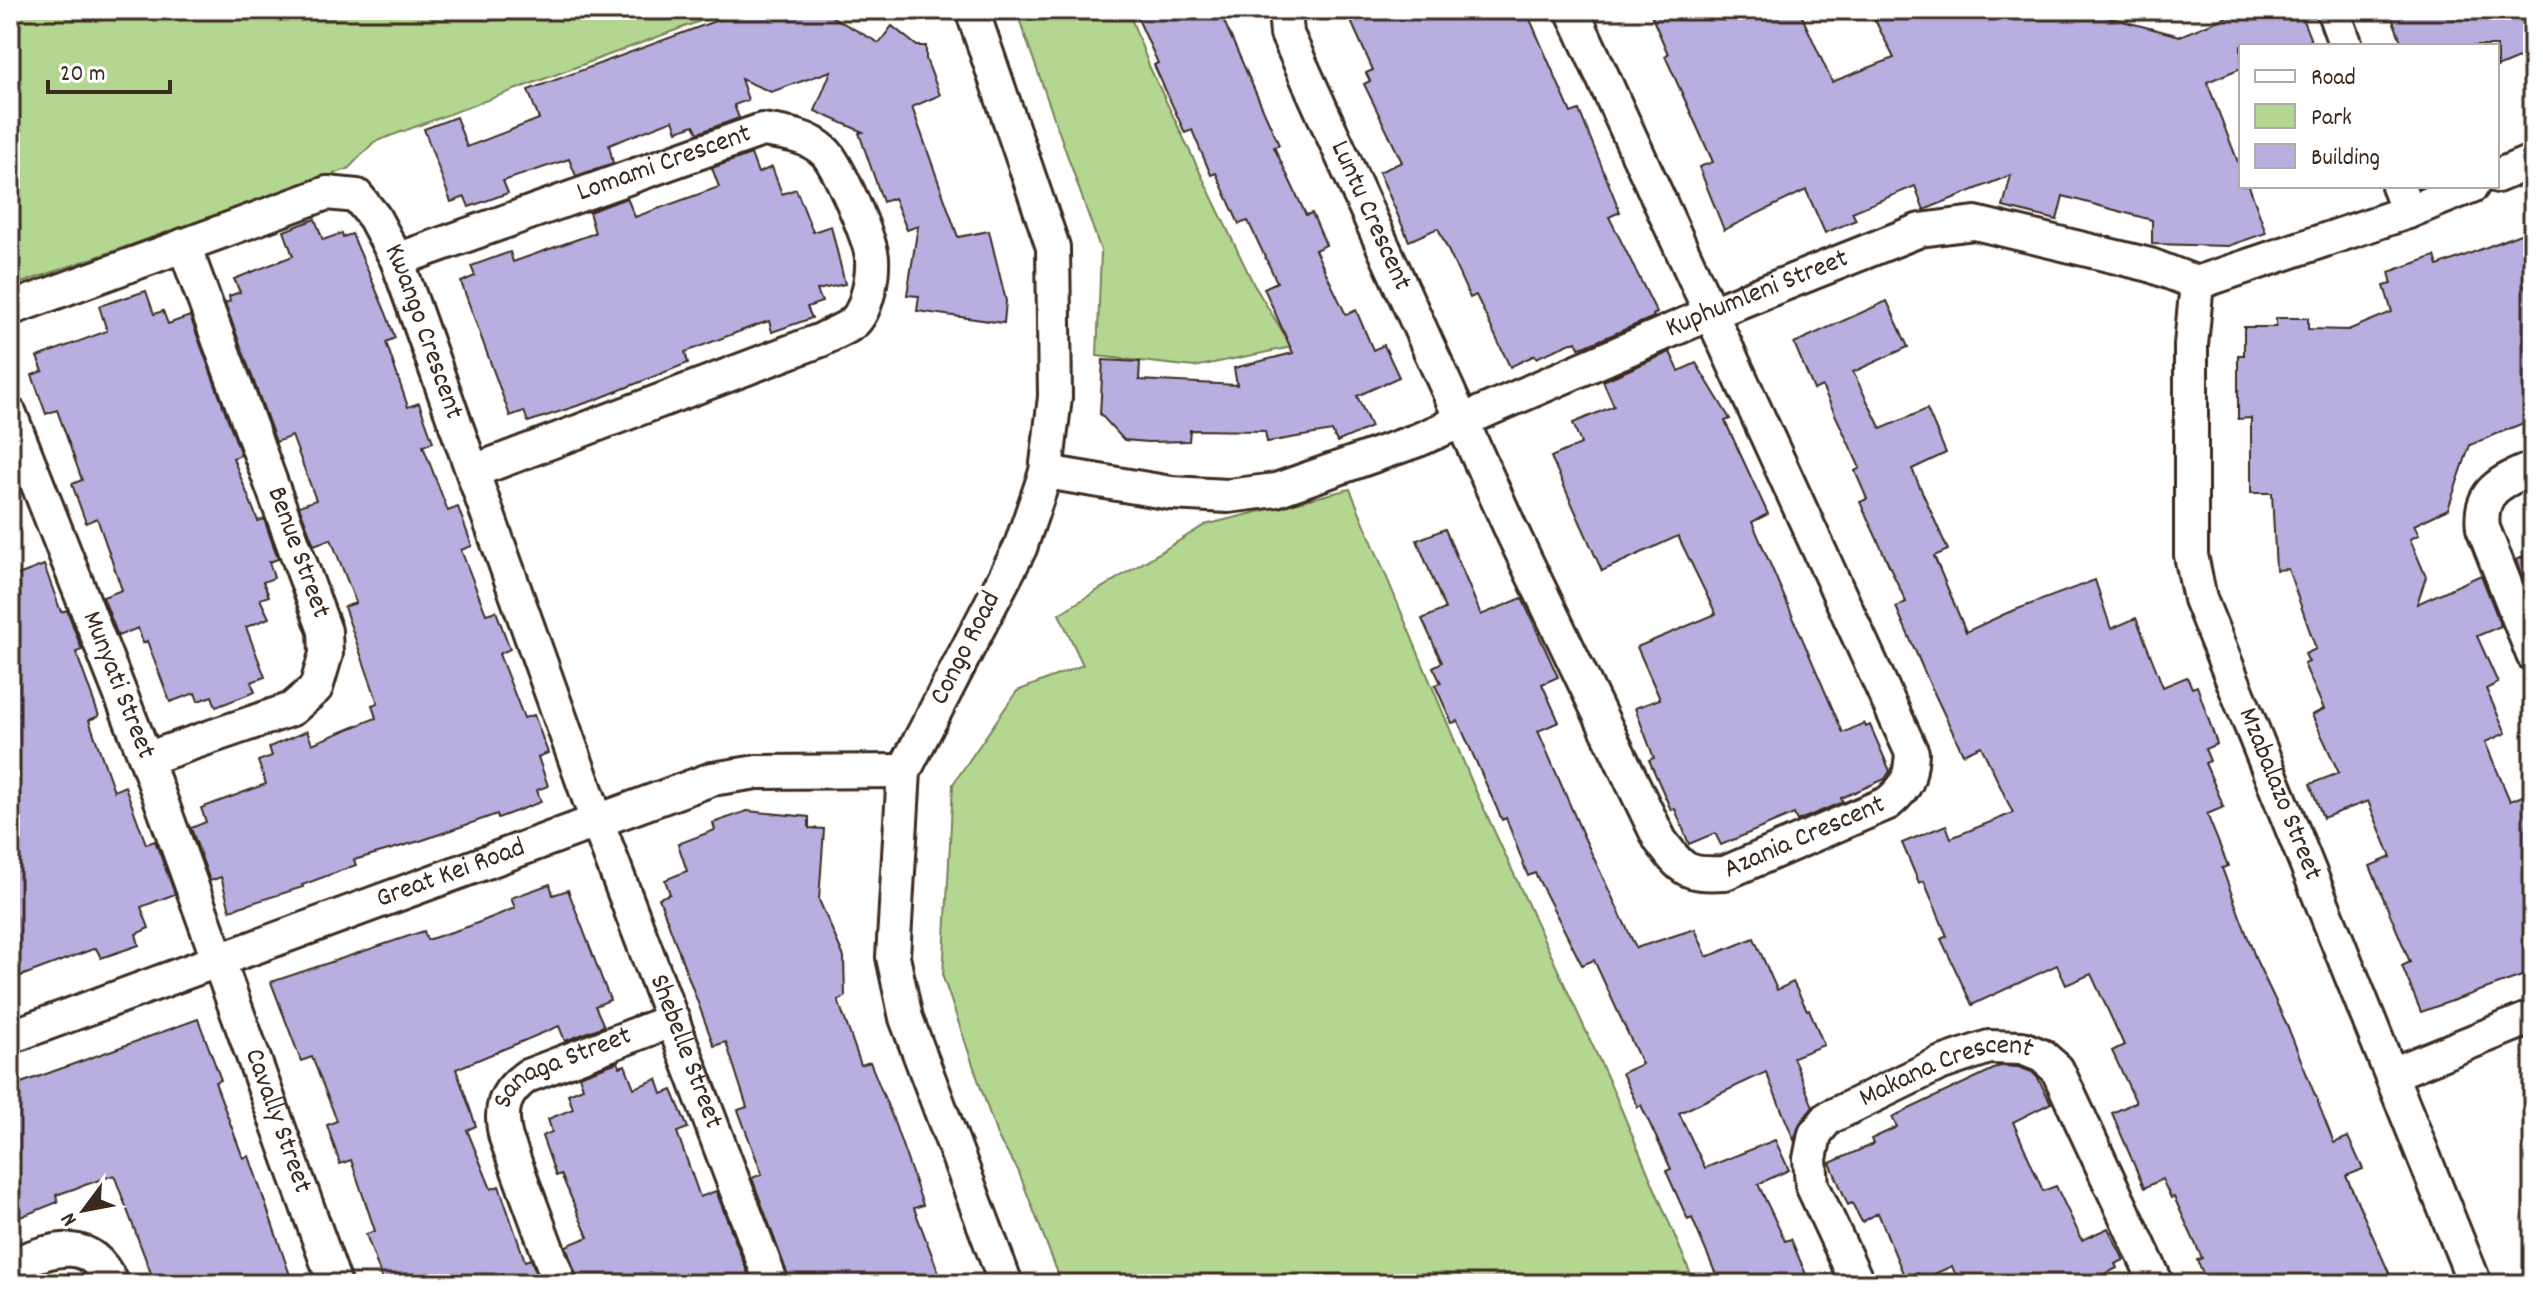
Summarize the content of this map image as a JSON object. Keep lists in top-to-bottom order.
{
  "streets": {
    "street": [
      "Lomami Crescent",
      "Luntu Crescent",
      "Kuphumleni Street",
      "Kwango Crescent",
      "Benue Street",
      "Congo Road",
      "Munyati Street",
      "Mzabalazo Street",
      "Azania Crescent",
      "Great Kei Road",
      "Shebelle Street",
      "Sanaga Street",
      "Makana Crescent",
      "Cavally Street"
    ]
  },
  "crossings": [
    ["Lomami Crescent", "Kwango Crescent"],
    ["Luntu Crescent", "Kuphumleni Street"],
    ["Luntu Crescent", "Azania Crescent"],
    ["Kuphumleni Street", "Congo Road"],
    ["Kuphumleni Street", "Mzabalazo Street"],
    ["Kuphumleni Street", "Azania Crescent"],
    ["Kwango Crescent", "Benue Street"],
    ["Kwango Crescent", "Great Kei Road"],
    ["Kwango Crescent", "Shebelle Street"],
    ["Benue Street", "Munyati Street"],
    ["Congo Road", "Great Kei Road"],
    ["Munyati Street", "Great Kei Road"],
    ["Munyati Street", "Cavally Street"],
    ["Great Kei Road", "Shebelle Street"],
    ["Great Kei Road", "Cavally Street"],
    ["Shebelle Street", "Sanaga Street"]
  ],
  "legend": ["Road", "Park", "Building"],
  "scale_bar": "20 m",
  "north": "bottom left"
}
